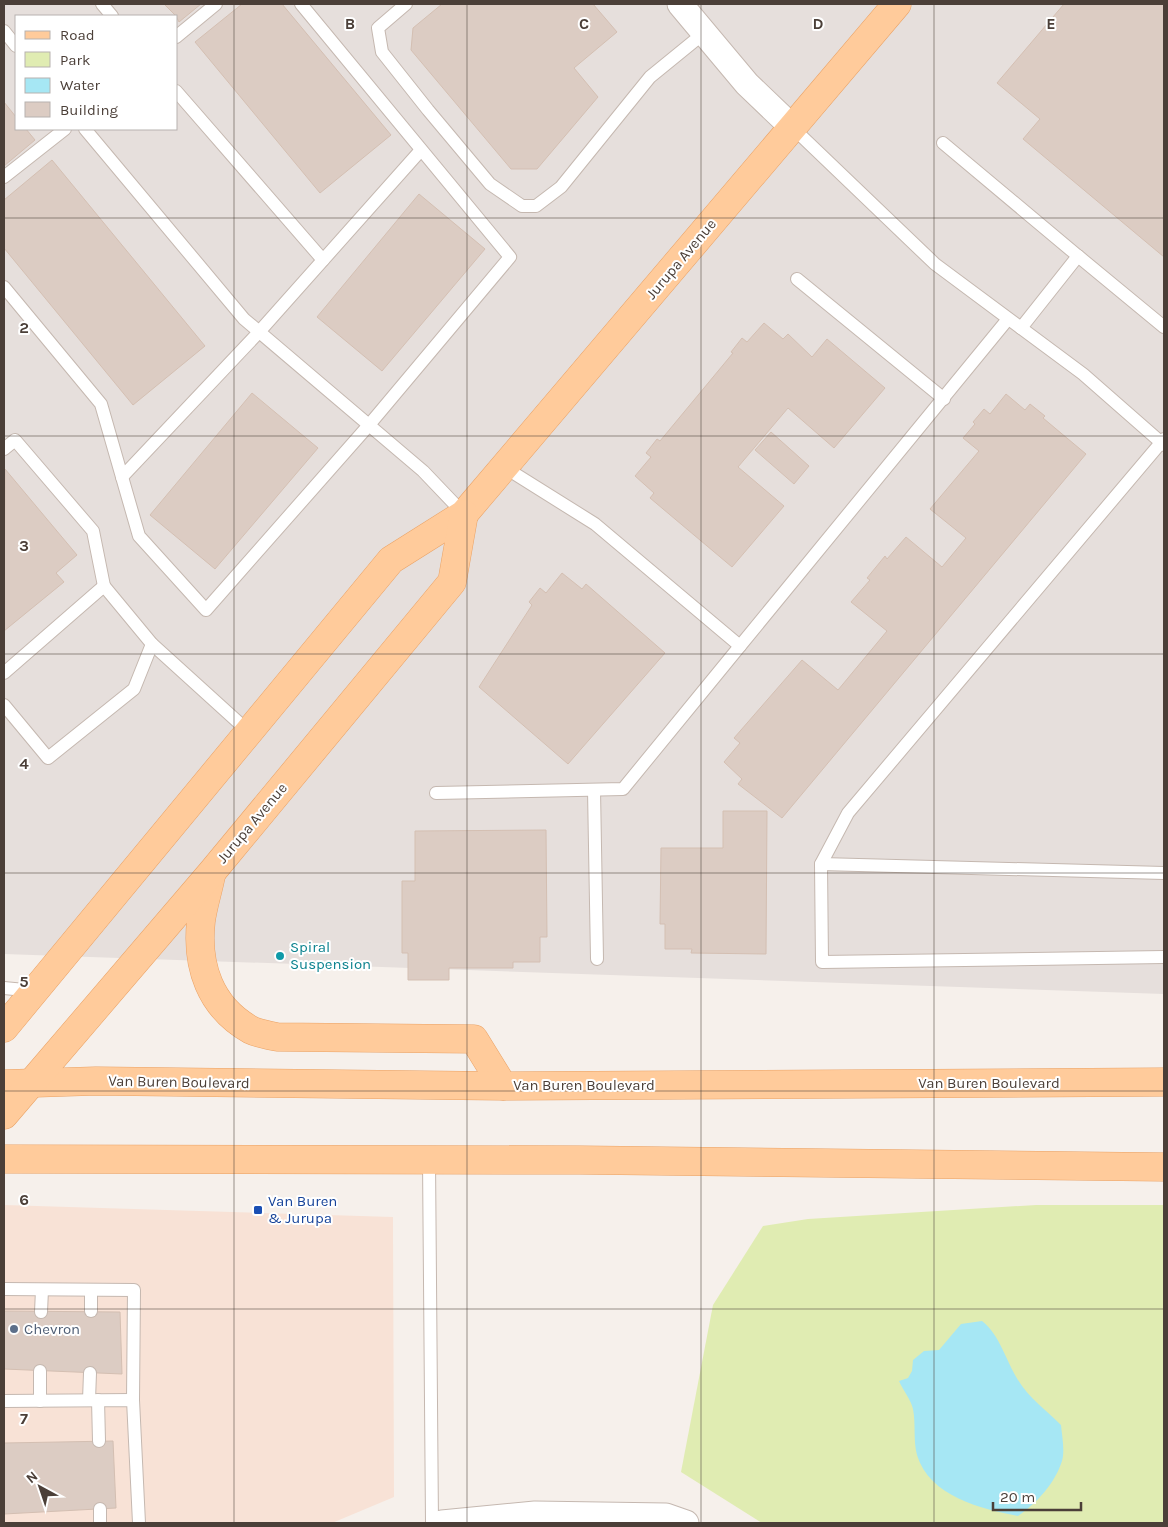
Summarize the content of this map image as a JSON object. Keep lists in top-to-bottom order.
{
  "streets": {
    "main road": ["Jurupa Avenue", "Van Buren Boulevard"]
  },
  "crossings": [
    ["Jurupa Avenue", "Van Buren Boulevard"]
  ],
  "places": {
    "other": ["Spiral Suspension", "Chevron"],
    "transit": ["Van Buren & Jurupa"]
  },
  "legend": [
    "Road",
    "Park",
    "Water",
    "Building"
  ],
  "scale_bar": "20 m",
  "north": "top left",
  "grid": {
    "columns": [
      "B",
      "C",
      "D",
      "E"
    ],
    "rows": [
      "2",
      "3",
      "4",
      "5",
      "6",
      "7"
    ]
  }
}
